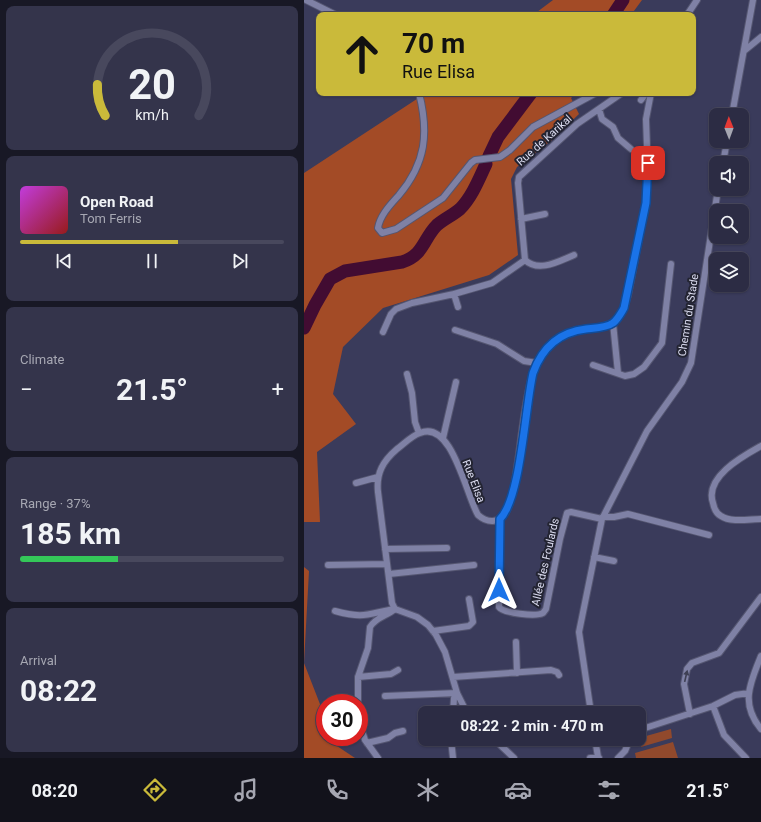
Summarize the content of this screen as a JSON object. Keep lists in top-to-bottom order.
{
  "streets": {
    "street": [
      "Rue de Karikal",
      "Chemin du Stade",
      "Rue Elisa",
      "Allée des Foulards"
    ]
  },
  "crossings": [
    ["Chemin du Stade", "Allée des Foulards"],
    ["Rue Elisa", "Allée des Foulards"]
  ],
  "north": "top",
  "page": {
    "turn": ["70 m", "Rue Elisa"],
    "song": ["Open Road", "Tom Ferris"],
    "tile": [
      "Climate",
      ["Range · 37%", "185 km"],
      ["Arrival", "08:22"]
    ],
    "heat": ["−", "21.5°", "+"],
    "limit": "30",
    "trip": "08:22 · 2 min · 470 m",
    "tabs": ["08:20", "21.5°"],
    "gauge": ["20", "km/h"]
  }
}
